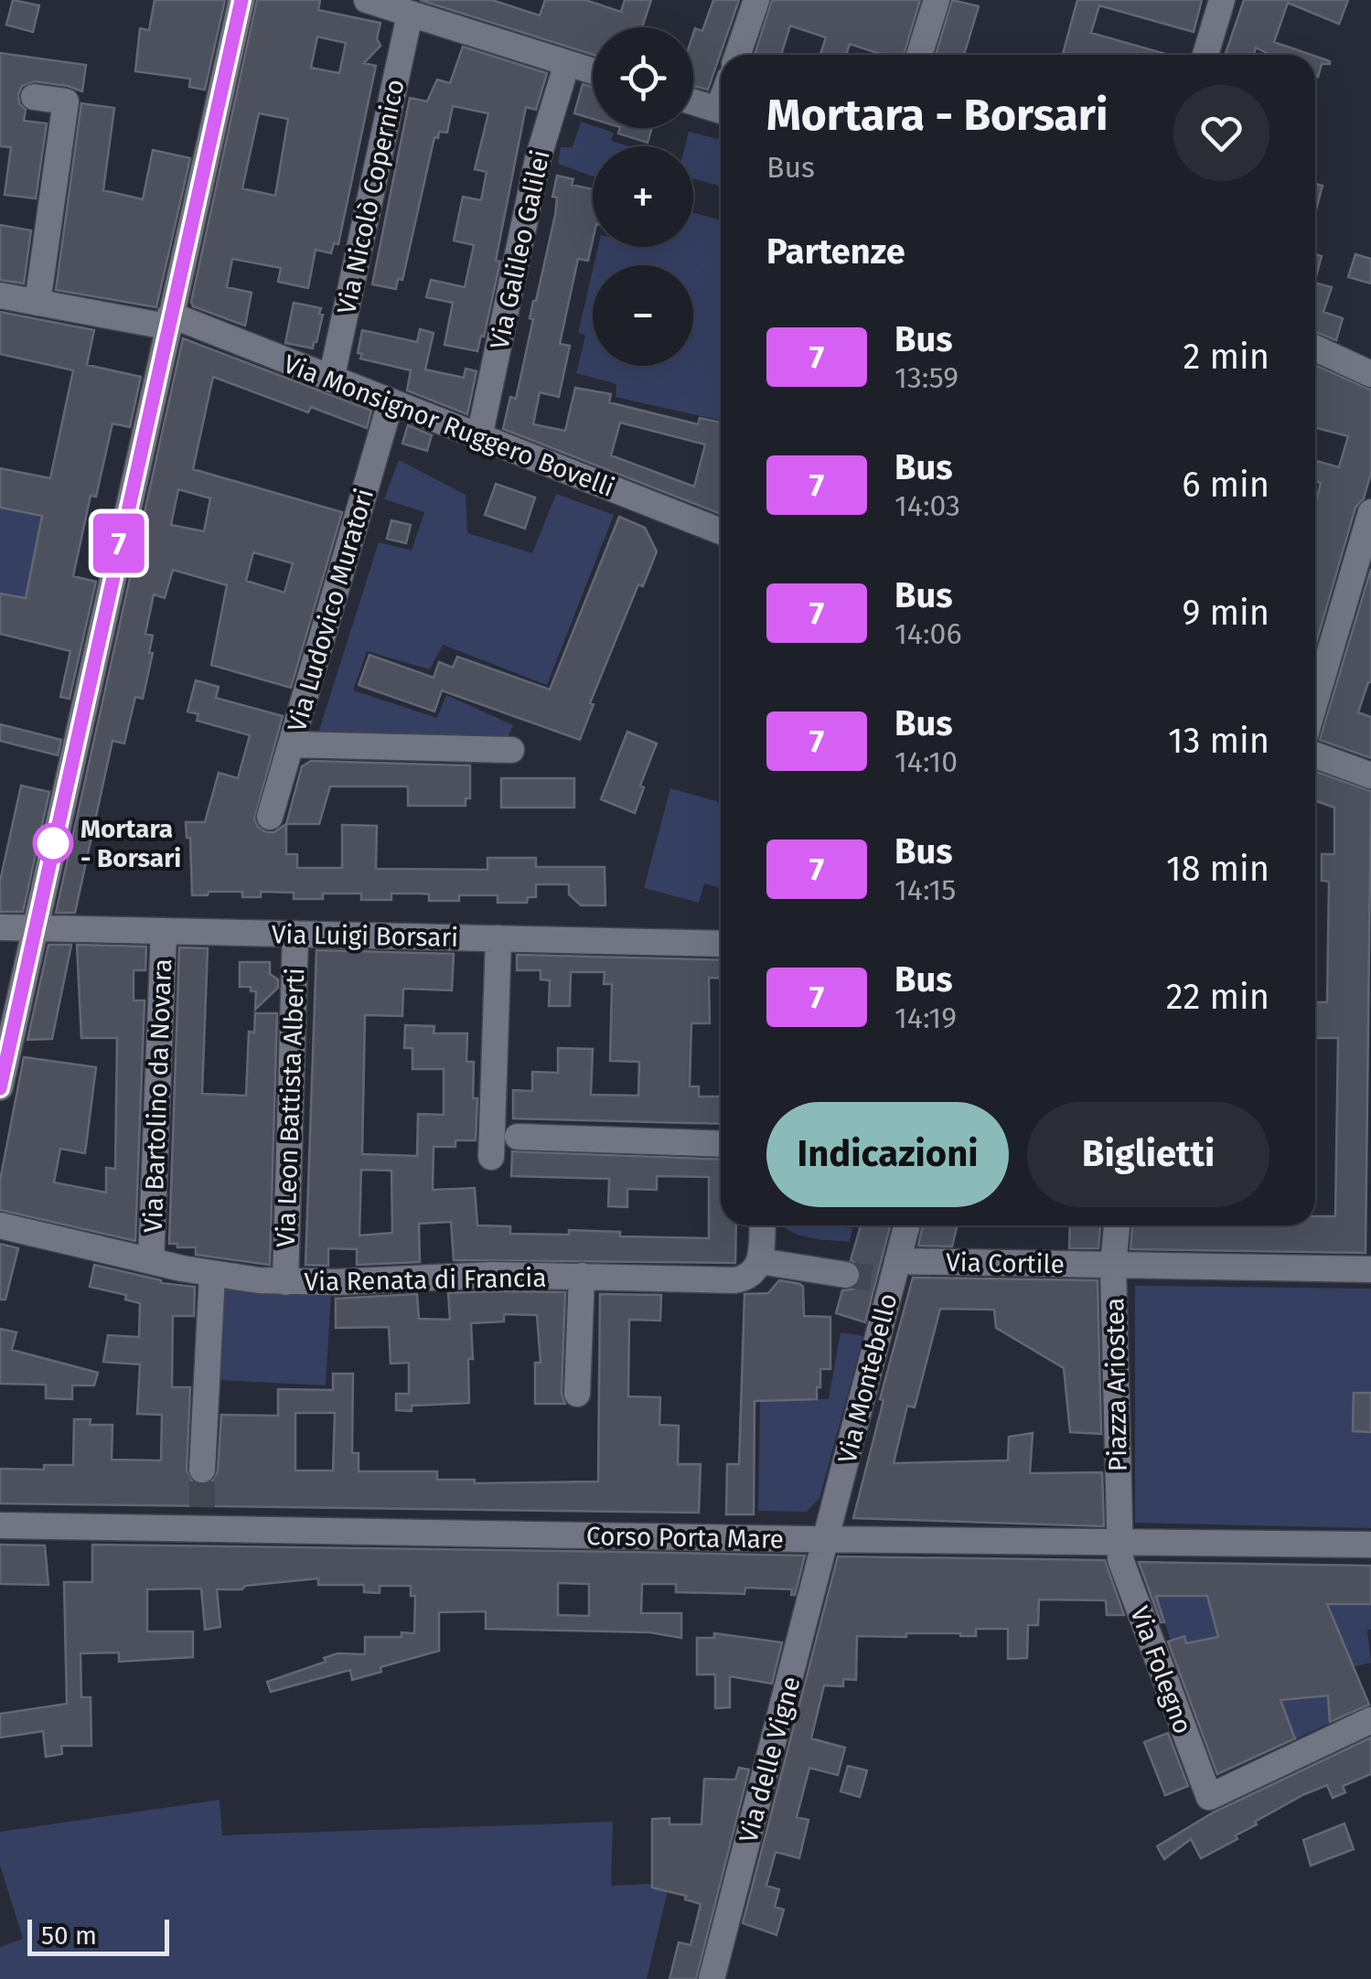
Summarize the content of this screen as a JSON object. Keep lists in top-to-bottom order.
{
  "streets": {
    "street": [
      "Via Nicolò Copernico",
      "Via Galileo Galilei",
      "Via Monsignor Ruggero Bovelli",
      "Via Ludovico Muratori",
      "Via Luigi Borsari",
      "Via Bartolino da Novara",
      "Via Leon Battista Alberti",
      "Via Cortile",
      "Via Renata di Francia",
      "Via Montebello",
      "Piazza Ariostea",
      "Corso Porta Mare",
      "Via Folegno",
      "Via delle Vigne"
    ]
  },
  "crossings": [
    ["Via Nicolò Copernico", "Via Monsignor Ruggero Bovelli"],
    ["Via Galileo Galilei", "Via Monsignor Ruggero Bovelli"],
    ["Via Monsignor Ruggero Bovelli", "Via Ludovico Muratori"],
    ["Via Luigi Borsari", "Via Bartolino da Novara"],
    ["Via Luigi Borsari", "Via Leon Battista Alberti"],
    ["Via Bartolino da Novara", "Via Renata di Francia"],
    ["Via Leon Battista Alberti", "Via Renata di Francia"],
    ["Via Cortile", "Via Montebello"],
    ["Via Cortile", "Piazza Ariostea"],
    ["Via Montebello", "Corso Porta Mare"],
    ["Via Montebello", "Via delle Vigne"],
    ["Piazza Ariostea", "Corso Porta Mare"],
    ["Piazza Ariostea", "Via Folegno"],
    ["Corso Porta Mare", "Via Folegno"],
    ["Corso Porta Mare", "Via delle Vigne"]
  ],
  "places": ["Mortara - Borsari"],
  "lines": ["bus line 7"],
  "scale_bar": "50 m",
  "page": {
    "on_map": "7",
    "map_buttons": ["+", "−"],
    "heading": [
      ["Mortara - Borsari", "Bus"],
      "Partenze"
    ],
    "list": [
      {
        "mark": "7",
        "name": "Bus",
        "note": "13:59",
        "value": "2 min"
      },
      {
        "mark": "7",
        "name": "Bus",
        "note": "14:03",
        "value": "6 min"
      },
      {
        "mark": "7",
        "name": "Bus",
        "note": "14:06",
        "value": "9 min"
      },
      {
        "mark": "7",
        "name": "Bus",
        "note": "14:10",
        "value": "13 min"
      },
      {
        "mark": "7",
        "name": "Bus",
        "note": "14:15",
        "value": "18 min"
      },
      {
        "mark": "7",
        "name": "Bus",
        "note": "14:19",
        "value": "22 min"
      }
    ],
    "buttons": ["Indicazioni", "Biglietti"],
    "scale": "50 m"
  }
}
